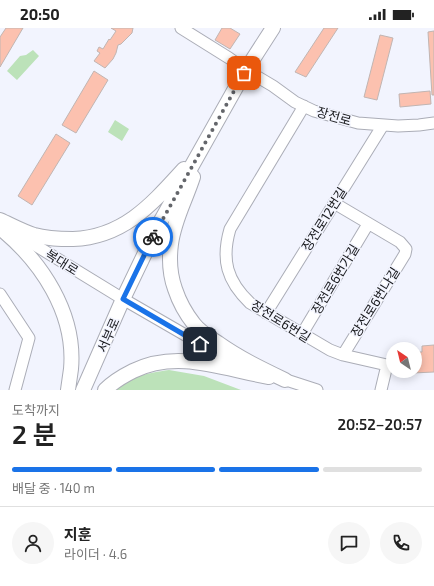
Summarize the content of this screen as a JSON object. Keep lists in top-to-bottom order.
{
  "streets": {
    "main road": ["서부로"],
    "street": [
      "장전로",
      "장전로12번길",
      "복대로",
      "장전로6번가길",
      "장전로6번나길",
      "장전로6번길"
    ]
  },
  "crossings": [
    ["장전로", "장전로12번길"],
    ["장전로", "장전로6번길"],
    ["장전로", "서부로"],
    ["장전로12번길", "장전로6번길"],
    ["복대로", "서부로"],
    ["장전로6번가길", "장전로6번나길"],
    ["장전로6번가길", "장전로6번길"],
    ["장전로6번나길", "장전로6번길"]
  ],
  "north": "top left",
  "page": {
    "status": "20:50",
    "heading": ["2 분", "도착까지", "20:52–20:57"],
    "panel": ["지훈", "라이더 · 4.6"],
    "bar": "배달 중 · 140 m"
  }
}
